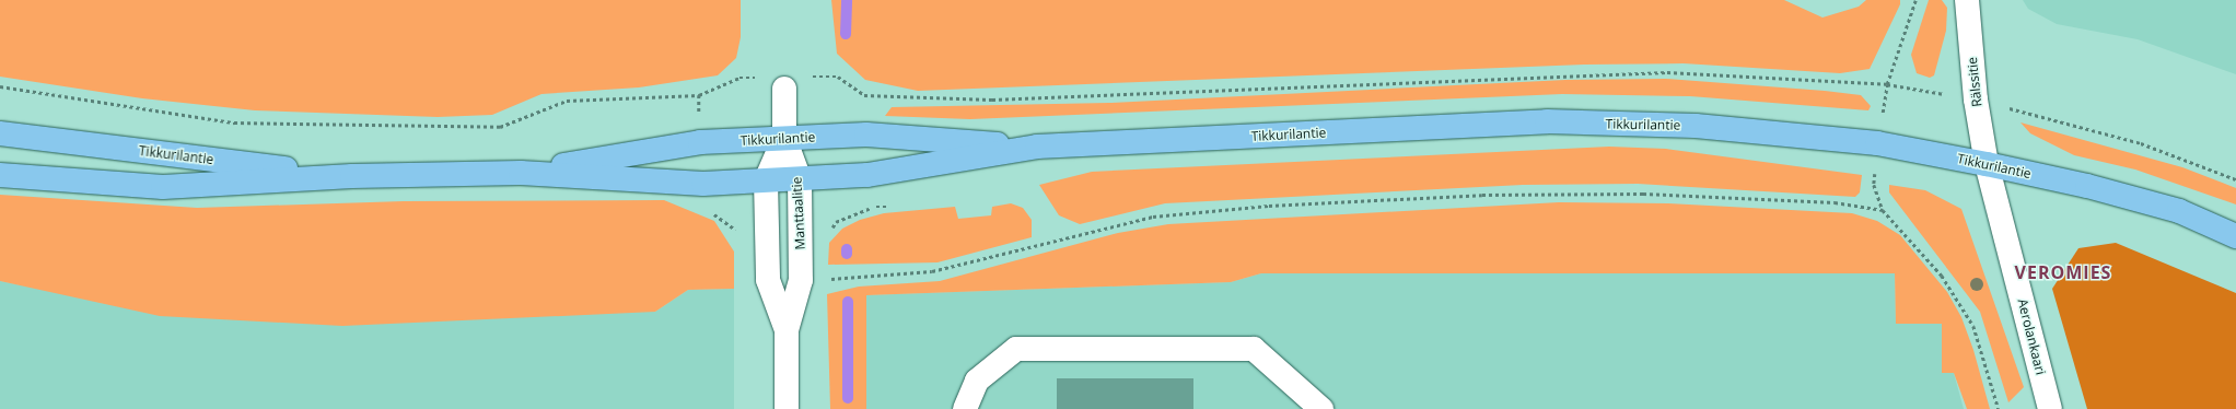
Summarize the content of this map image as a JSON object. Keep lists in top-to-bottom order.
{
  "streets": {
    "main road": ["Tikkurilantie"],
    "street": ["Rälssitie", "Manttaalitie", "Aerolankaari"]
  },
  "crossings": [
    ["Rälssitie", "Tikkurilantie"],
    ["Rälssitie", "Aerolankaari"],
    ["Tikkurilantie", "Manttaalitie"],
    ["Tikkurilantie", "Aerolankaari"]
  ],
  "districts": ["VEROMIES"]
}
